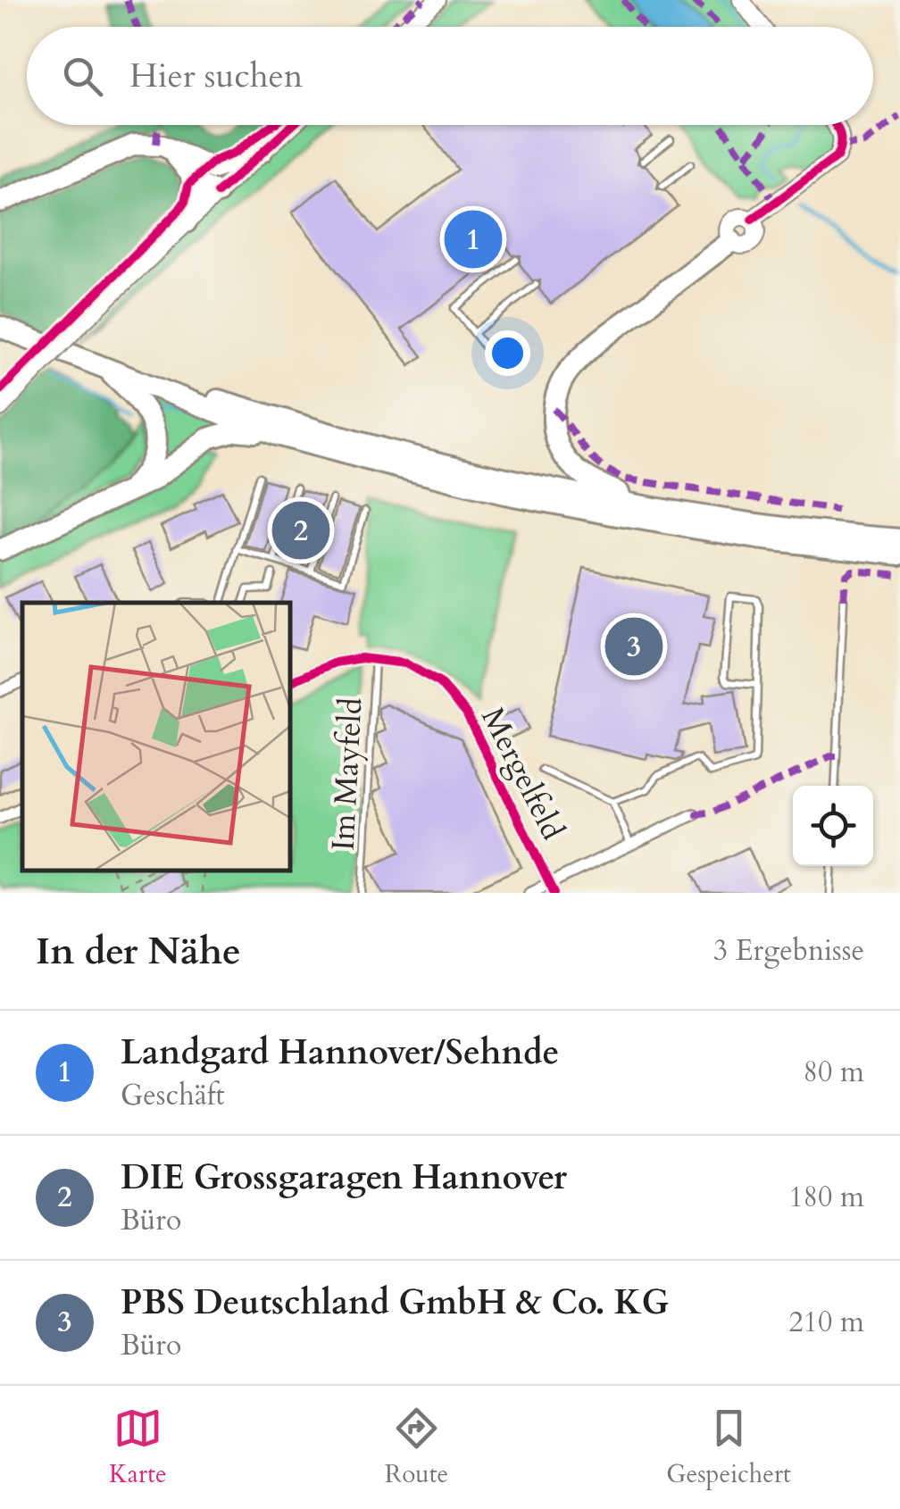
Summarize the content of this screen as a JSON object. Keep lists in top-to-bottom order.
{
  "streets": {
    "street": ["Mergelfeld"],
    "lane": ["Im Mayfeld"]
  },
  "crossings": [
    ["Mergelfeld", "Im Mayfeld"]
  ],
  "page": {
    "search": "Hier suchen",
    "pins": ["1", "2", "3"],
    "heading": ["In der Nähe", "3 Ergebnisse"],
    "list": [
      {
        "mark": "1",
        "name": "Landgard Hannover/Sehnde",
        "note": "Geschäft",
        "value": "80 m"
      },
      {
        "mark": "2",
        "name": "DIE Grossgaragen Hannover",
        "note": "Büro",
        "value": "180 m"
      },
      {
        "mark": "3",
        "name": "PBS Deutschland GmbH & Co. KG",
        "note": "Büro",
        "value": "210 m"
      }
    ],
    "nav": ["Karte", "Route", "Gespeichert"]
  }
}
